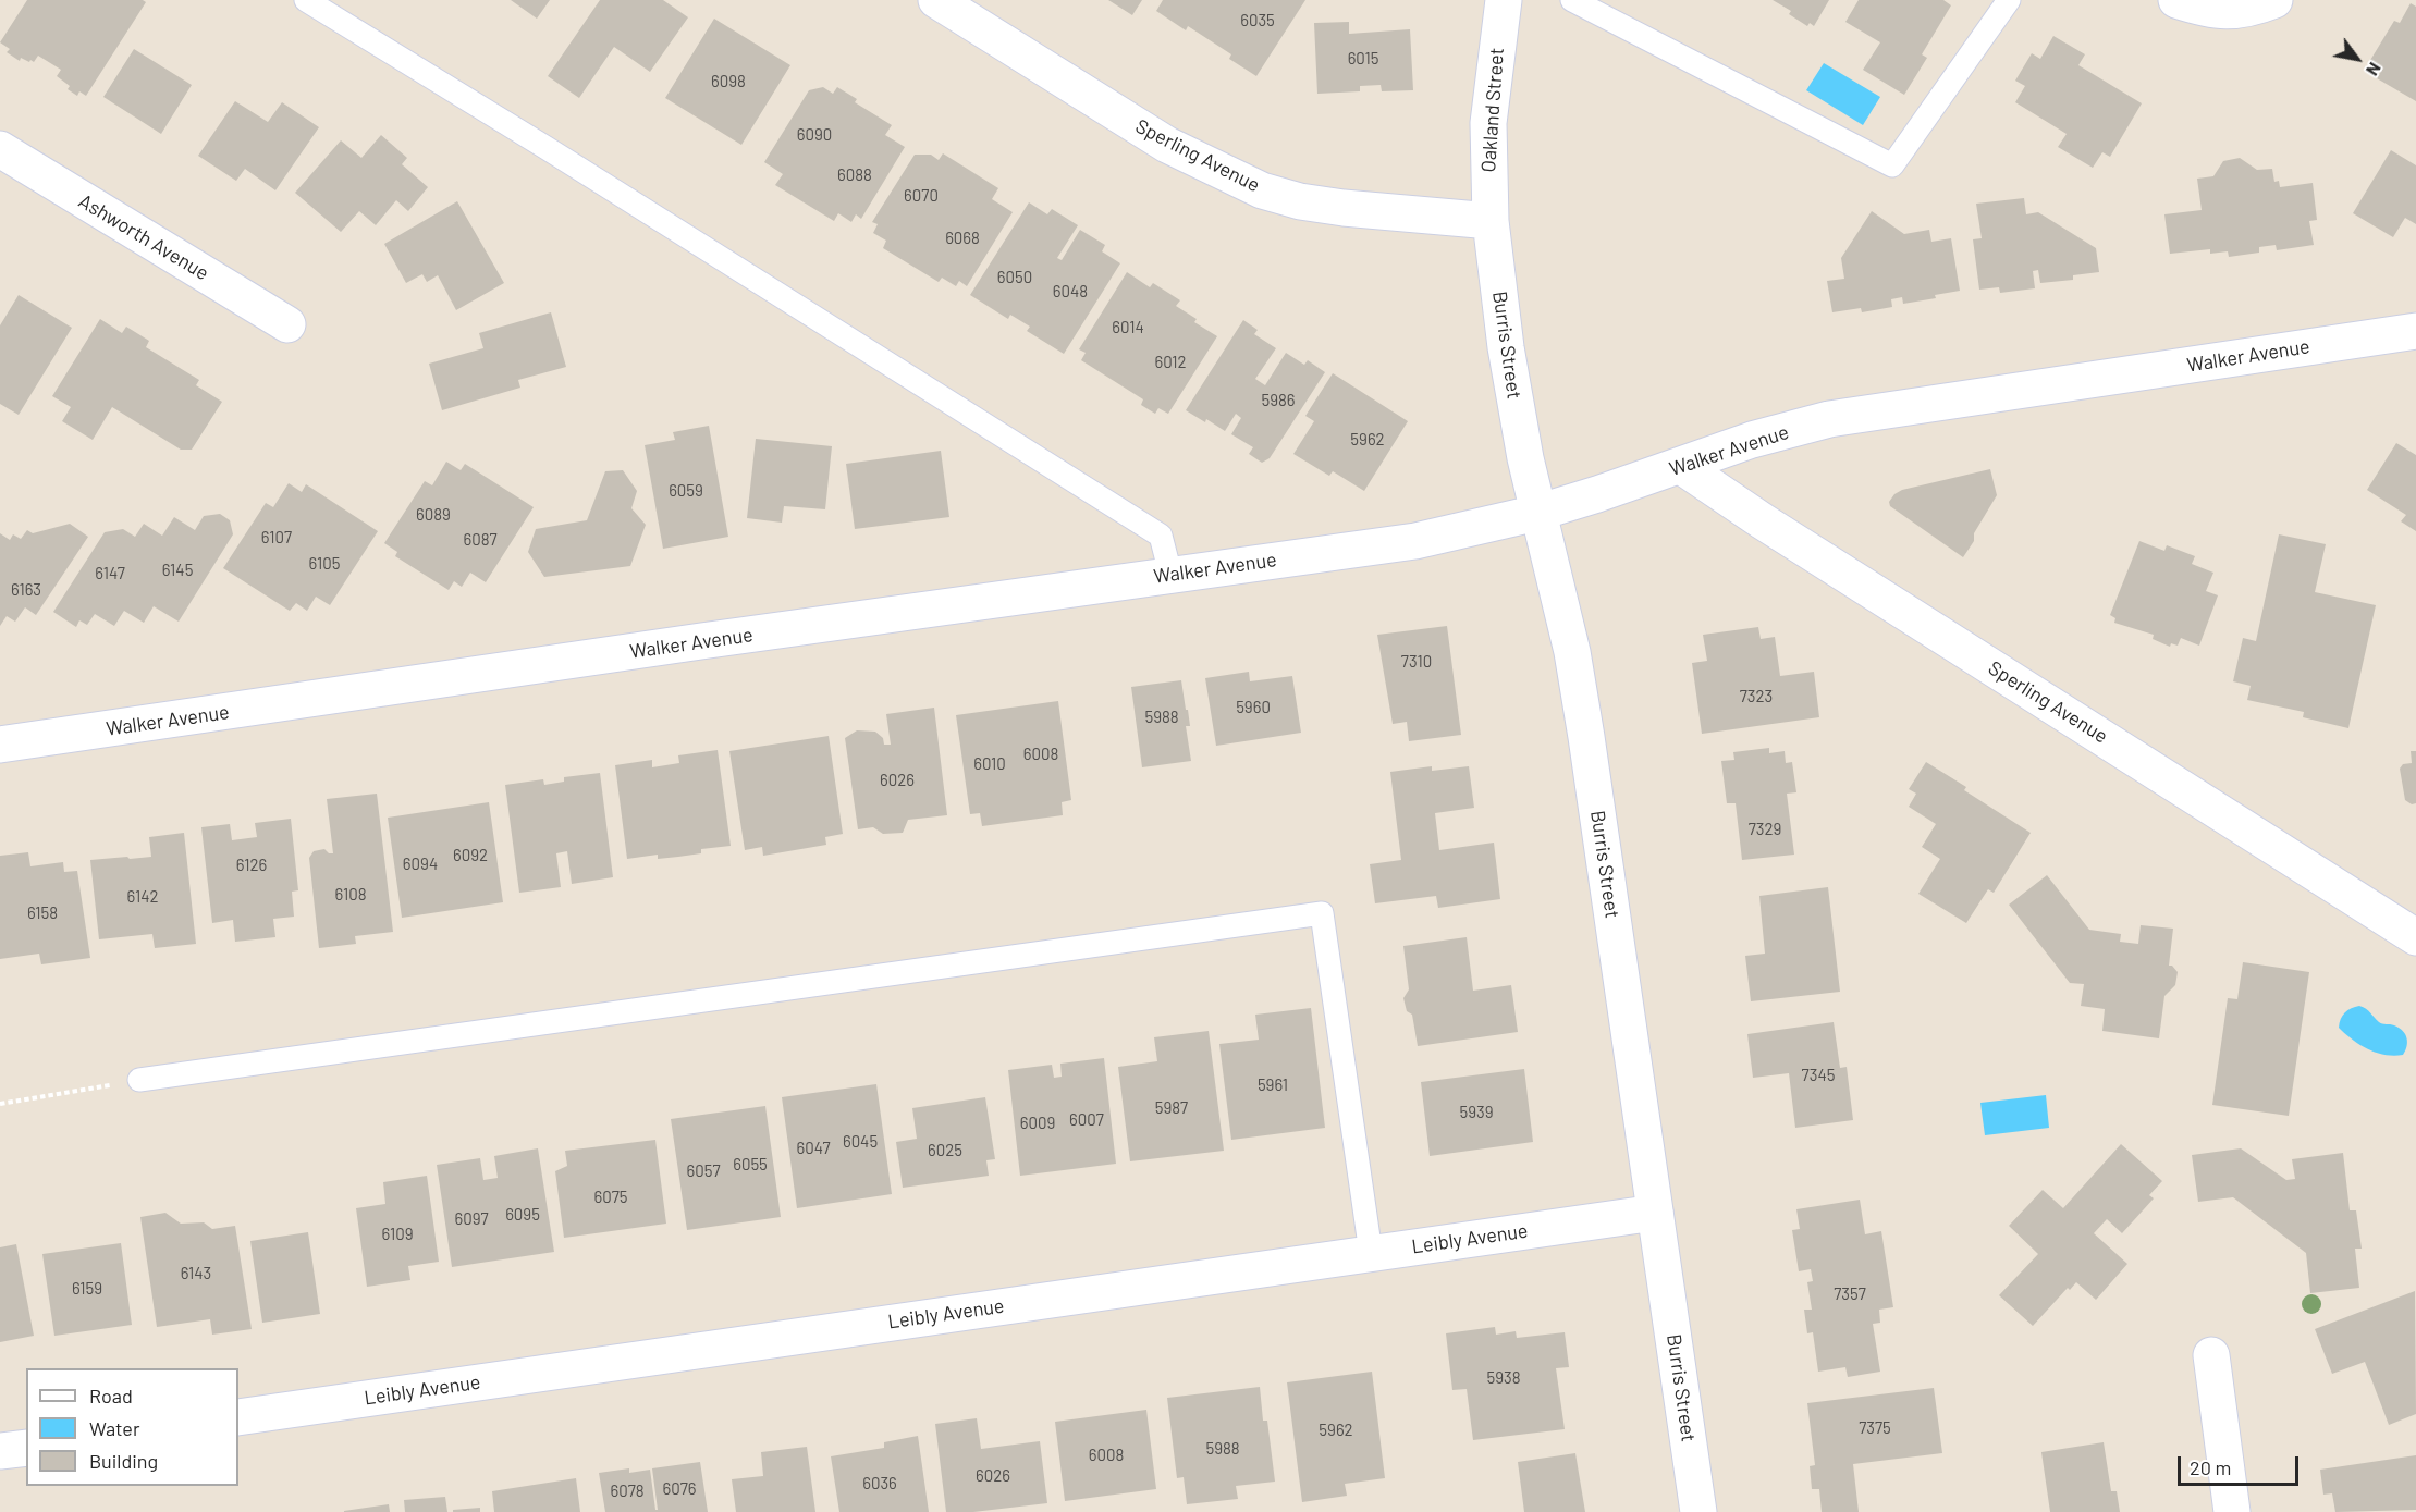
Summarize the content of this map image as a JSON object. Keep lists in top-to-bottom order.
{
  "streets": {
    "street": [
      "Oakland Street",
      "Sperling Avenue",
      "Ashworth Avenue",
      "Burris Street",
      "Walker Avenue",
      "Leibly Avenue"
    ]
  },
  "crossings": [
    ["Oakland Street", "Sperling Avenue"],
    ["Oakland Street", "Burris Street"],
    ["Sperling Avenue", "Burris Street"],
    ["Sperling Avenue", "Walker Avenue"],
    ["Burris Street", "Walker Avenue"],
    ["Burris Street", "Leibly Avenue"]
  ],
  "house_numbers": [
    "6035",
    "6015",
    "6098",
    "6090",
    "6088",
    "6070",
    "6068",
    "6050",
    "6048",
    "6014",
    "6012",
    "5986",
    "5962",
    "6059",
    "6089",
    "6107",
    "6087",
    "6105",
    "6145",
    "6147",
    "6163",
    "7310",
    "7323",
    "5960",
    "5988",
    "6008",
    "6010",
    "6026",
    "7329",
    "6092",
    "6094",
    "6126",
    "6108",
    "6142",
    "6158",
    "7345",
    "5961",
    "5987",
    "5939",
    "6007",
    "6009",
    "6045",
    "6047",
    "6025",
    "6055",
    "6057",
    "6075",
    "6095",
    "6097",
    "6109",
    "6143",
    "6159",
    "7357",
    "5938",
    "7375",
    "5962",
    "5988",
    "6008",
    "6026",
    "6036",
    "6076",
    "6078"
  ],
  "legend": ["Road", "Water", "Building"],
  "scale_bar": "20 m",
  "north": "bottom right"
}
